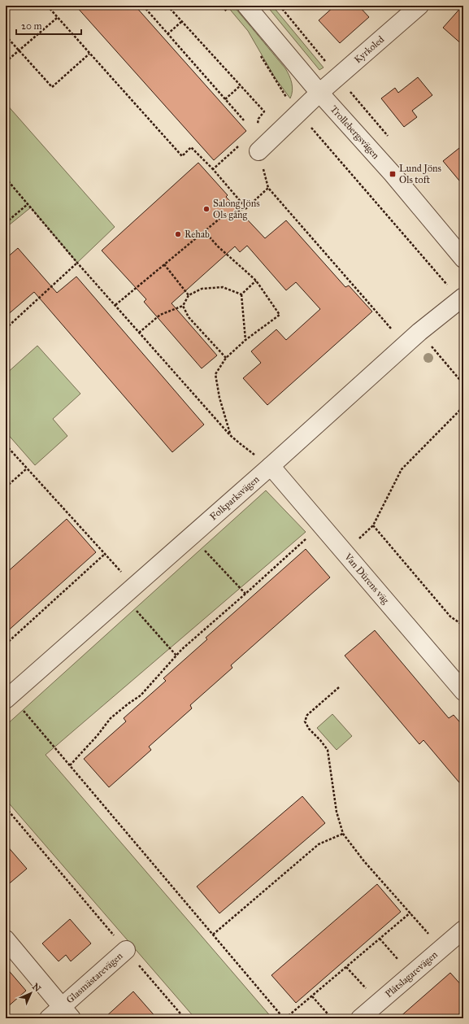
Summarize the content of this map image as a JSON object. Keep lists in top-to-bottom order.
{
  "streets": {
    "street": [
      "Kyrkoled",
      "Trollebergsvägen",
      "Folkparksvägen",
      "Van Dürens väg",
      "Plåtslagarevägen",
      "Glasmästarevägen"
    ]
  },
  "crossings": [
    ["Kyrkoled", "Trollebergsvägen"],
    ["Folkparksvägen", "Van Dürens väg"]
  ],
  "places": {
    "transit": ["Lund Jöns Ols toft"],
    "other": ["Salong Jöns Ols gång", "Rehab"]
  },
  "scale_bar": "20 m",
  "north": "top right"
}
